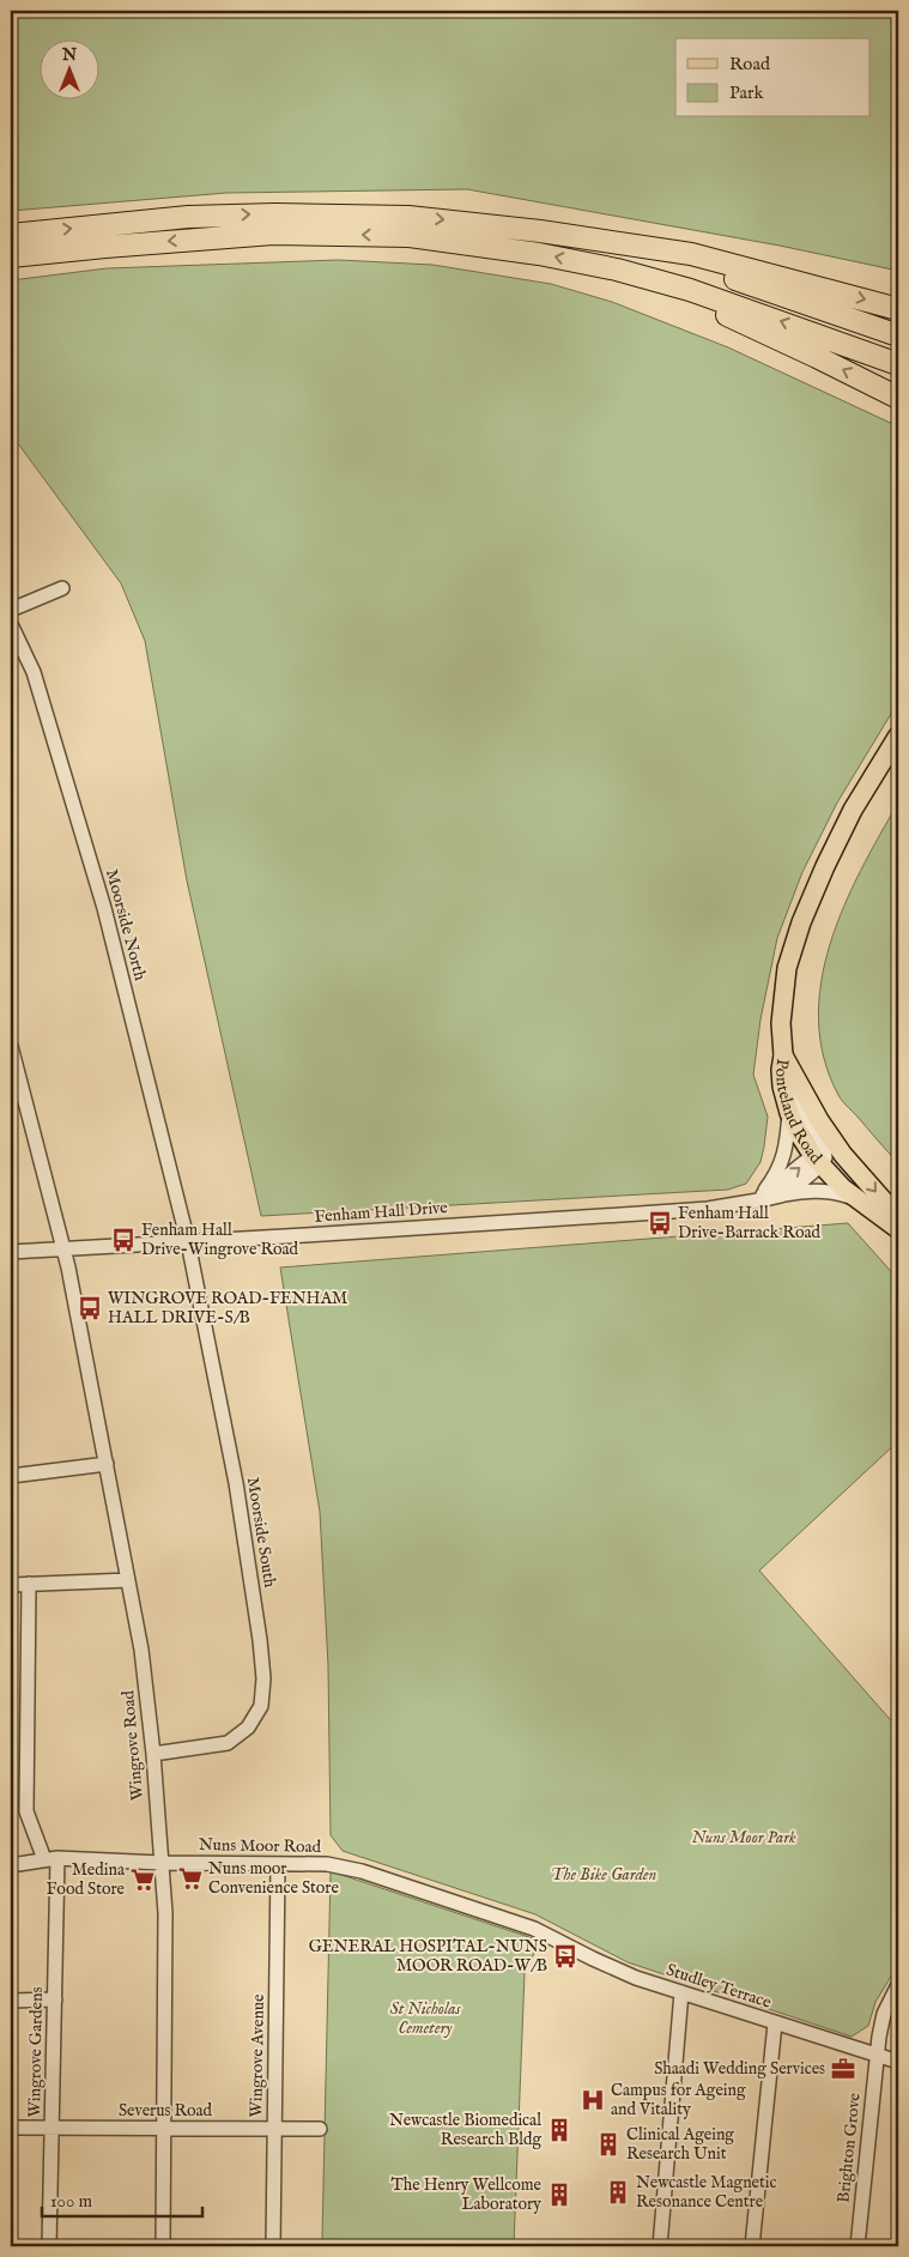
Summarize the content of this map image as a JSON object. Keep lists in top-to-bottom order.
{
  "streets": {
    "main road": ["Ponteland Road"],
    "street": [
      "Moorside North",
      "Fenham Hall Drive",
      "Moorside South",
      "Wingrove Road",
      "Nuns Moor Road",
      "Studley Terrace",
      "Wingrove Gardens",
      "Wingrove Avenue",
      "Severus Road",
      "Brighton Grove"
    ]
  },
  "crossings": [
    ["Moorside North", "Fenham Hall Drive"],
    ["Moorside North", "Moorside South"],
    ["Ponteland Road", "Fenham Hall Drive"],
    ["Fenham Hall Drive", "Moorside South"],
    ["Fenham Hall Drive", "Wingrove Road"],
    ["Moorside South", "Wingrove Road"],
    ["Wingrove Road", "Nuns Moor Road"],
    ["Wingrove Road", "Severus Road"],
    ["Nuns Moor Road", "Studley Terrace"],
    ["Nuns Moor Road", "Wingrove Gardens"],
    ["Nuns Moor Road", "Wingrove Avenue"],
    ["Studley Terrace", "Brighton Grove"],
    ["Wingrove Gardens", "Severus Road"],
    ["Wingrove Avenue", "Severus Road"]
  ],
  "parks": ["Nuns Moor Park", "The Bike Garden", "St Nicholas Cemetery"],
  "places": {
    "bus stop": [
      "Fenham Hall Drive-Barrack Road",
      "Fenham Hall Drive-Wingrove Road",
      "WINGROVE ROAD-FENHAM HALL DRIVE-S/B",
      "GENERAL HOSPITAL-NUNS MOOR ROAD-W/B"
    ],
    "supermarket": ["Nuns moor Convenience Store", "Medina Food Store"],
    "office": ["Shaadi Wedding Services"],
    "hospital": ["Campus for Ageing and Vitality"],
    "building": [
      "Newcastle Biomedical Research Bldg",
      "Clinical Ageing Research Unit",
      "Newcastle Magnetic Resonance Centre",
      "The Henry Wellcome Laboratory"
    ]
  },
  "legend": ["Road", "Park"],
  "scale_bar": "100 m",
  "north": "top"
}
